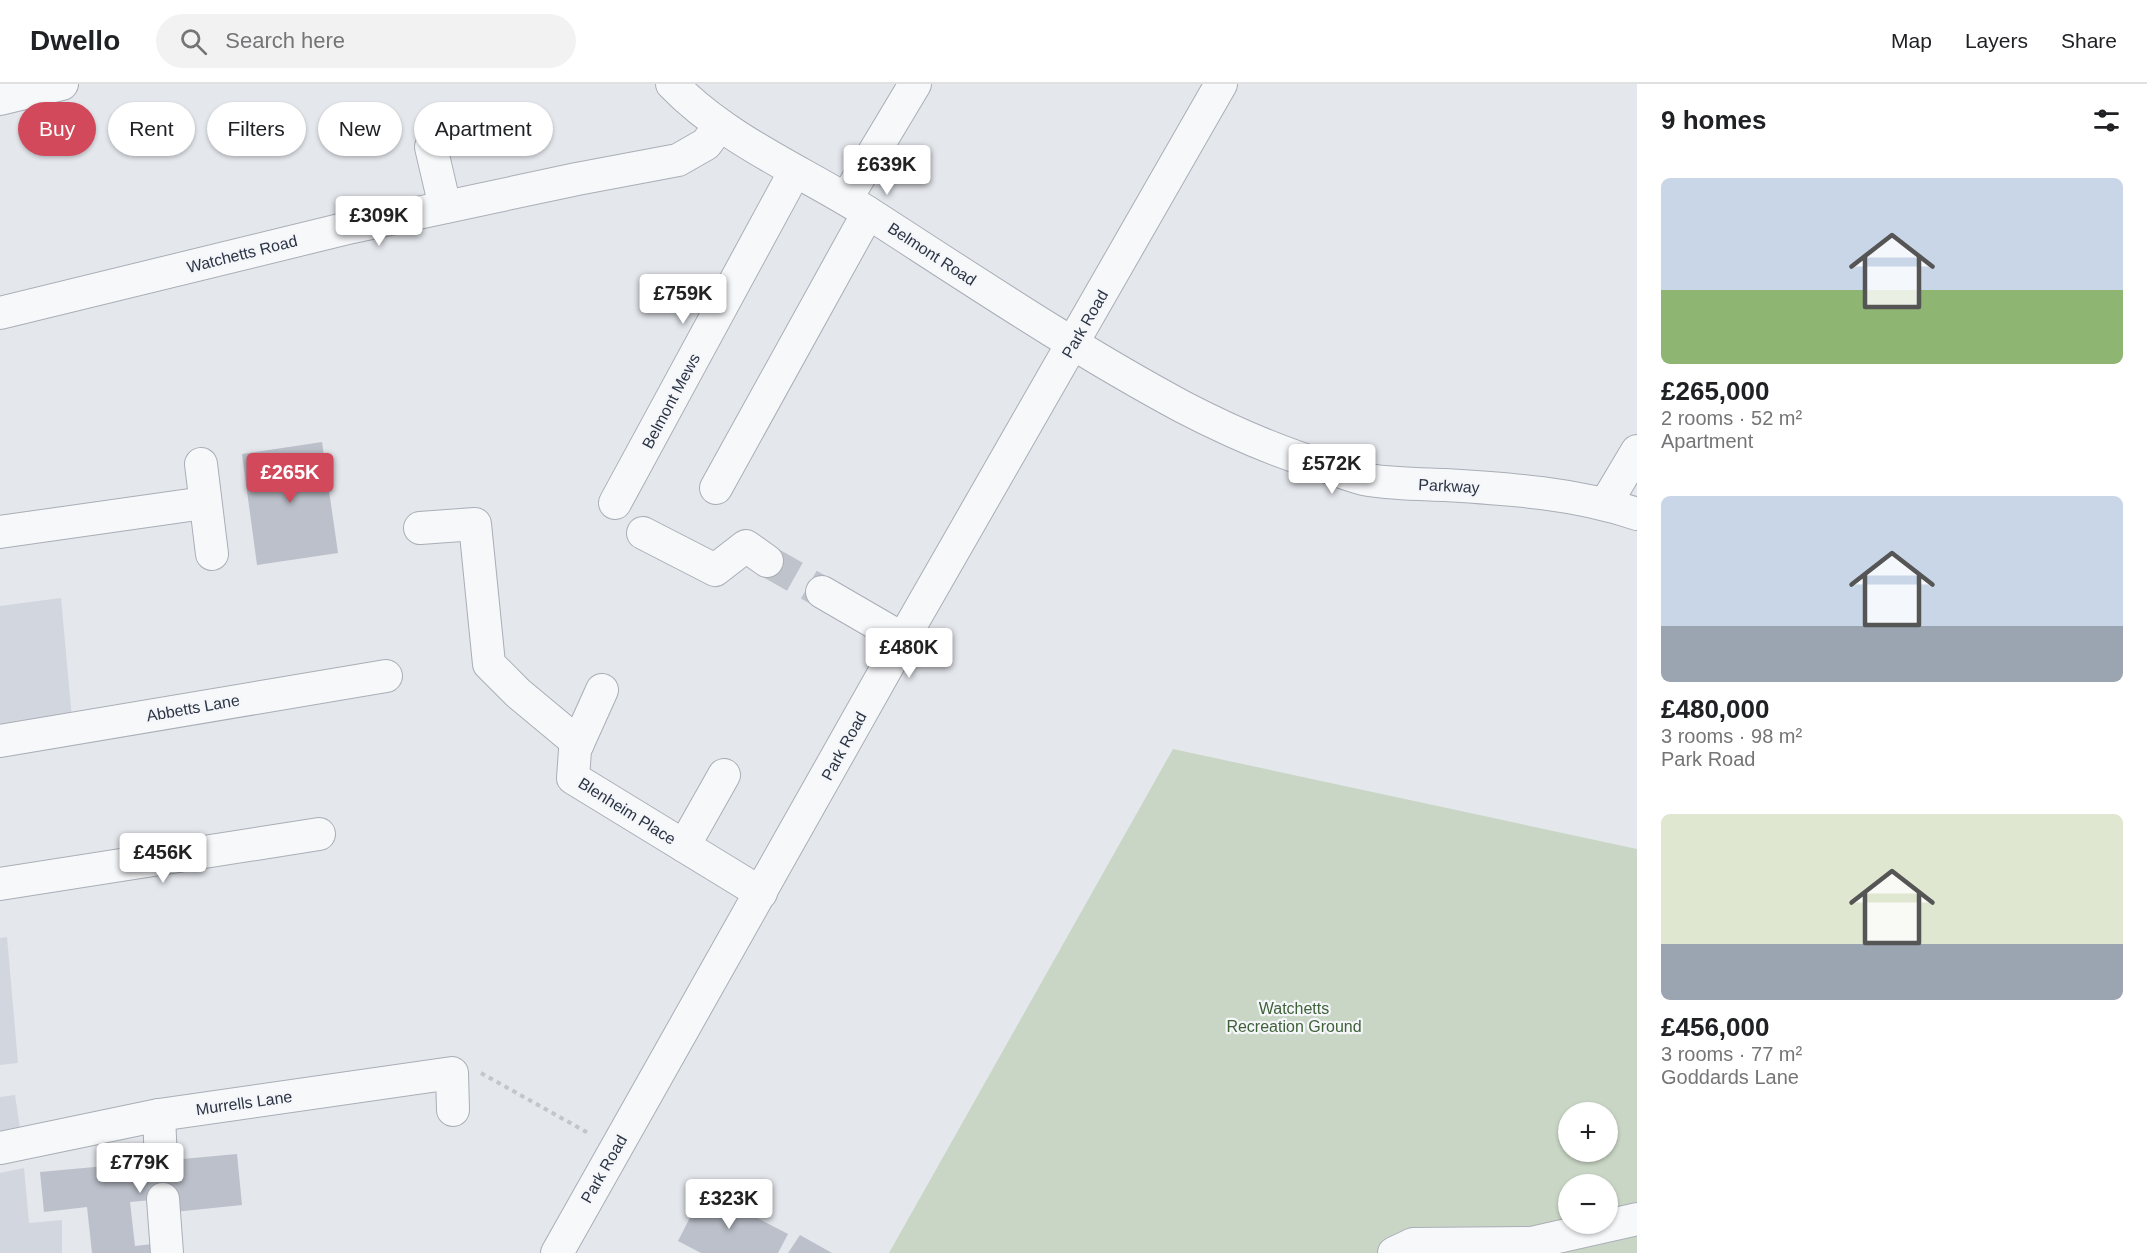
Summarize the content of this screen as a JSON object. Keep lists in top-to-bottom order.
{
  "streets": {
    "street": [
      "Watchetts Road",
      "Belmont Road",
      "Park Road",
      "Belmont Mews",
      "Parkway",
      "Abbetts Lane",
      "Blenheim Place",
      "Murrells Lane"
    ]
  },
  "crossings": [
    ["Watchetts Road", "Belmont Road"],
    ["Belmont Road", "Park Road"],
    ["Belmont Road", "Belmont Mews"],
    ["Belmont Road", "Parkway"],
    ["Park Road", "Parkway"],
    ["Park Road", "Blenheim Place"]
  ],
  "parks": ["Watchetts Recreation Ground"],
  "page": {
    "header": "Dwello",
    "search": "Search here",
    "nav": ["Map", "Layers", "Share"],
    "heading": "9 homes",
    "chip": [
      "Buy",
      "Rent",
      "Filters",
      "New",
      "Apartment"
    ],
    "price": [
      "£639K",
      "£309K",
      "£759K",
      "£572K",
      "£265K",
      "£480K",
      "£456K",
      "£779K",
      "£323K"
    ],
    "list": [
      {
        "name": "£265,000",
        "note": "2 rooms · 52 m² · Apartment"
      },
      {
        "name": "£480,000",
        "note": "3 rooms · 98 m² · Park Road"
      },
      {
        "name": "£456,000",
        "note": "3 rooms · 77 m² · Goddards Lane"
      }
    ],
    "map_buttons": ["+", "−"]
  }
}
